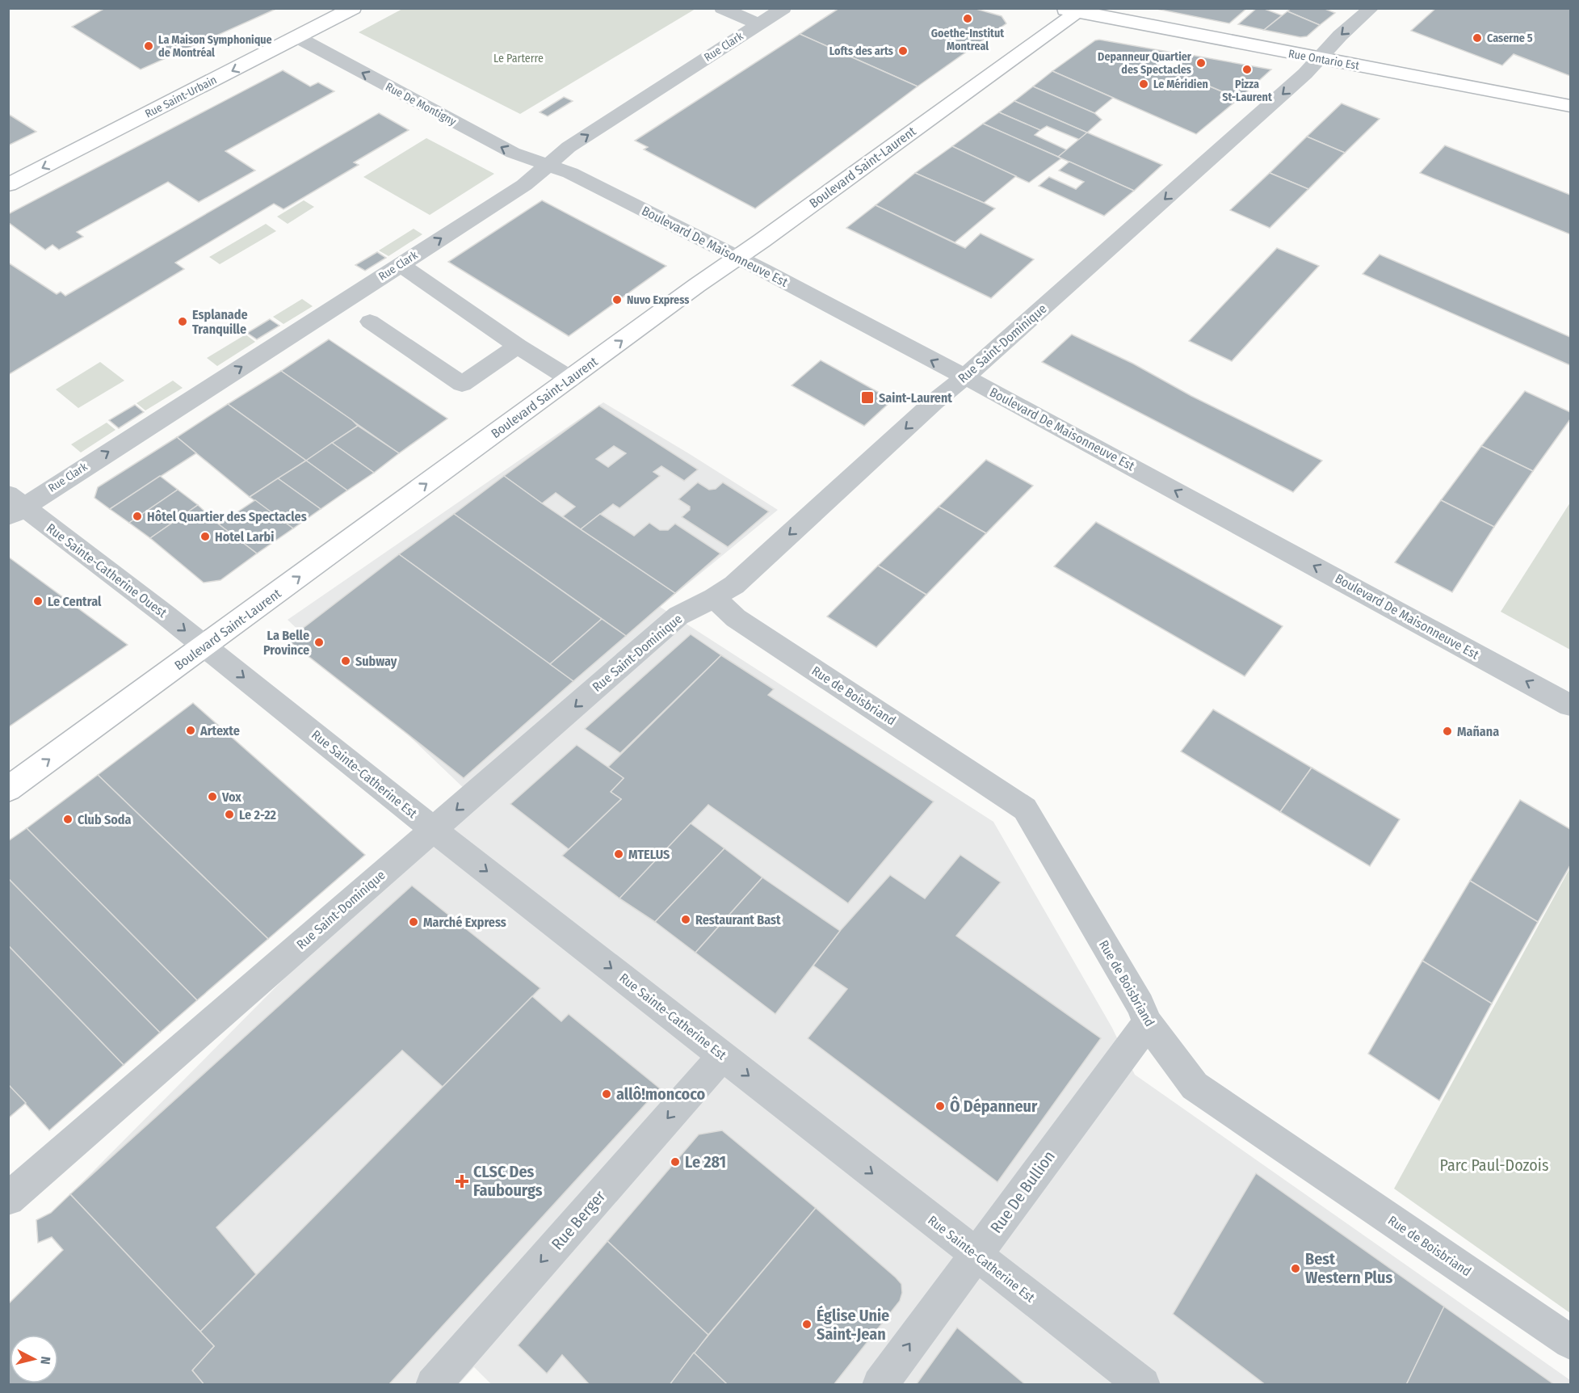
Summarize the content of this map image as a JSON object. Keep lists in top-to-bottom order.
{
  "streets": {
    "main road": ["Rue Ontario Est", "Rue Saint-Urbain", "Boulevard Saint-Laurent"],
    "street": [
      "Rue Clark",
      "Rue De Montigny",
      "Boulevard De Maisonneuve Est",
      "Rue Saint-Dominique",
      "Rue Sainte-Catherine Ouest",
      "Rue de Boisbriand",
      "Rue Sainte-Catherine Est",
      "Rue De Bullion",
      "Rue Berger"
    ]
  },
  "crossings": [
    ["Rue Clark", "Rue De Montigny"],
    ["Rue Clark", "Boulevard De Maisonneuve Est"],
    ["Rue Clark", "Rue Sainte-Catherine Ouest"],
    ["Rue Ontario Est", "Boulevard Saint-Laurent"],
    ["Rue Ontario Est", "Rue Saint-Dominique"],
    ["Rue Saint-Urbain", "Rue De Montigny"],
    ["Rue De Montigny", "Boulevard De Maisonneuve Est"],
    ["Boulevard Saint-Laurent", "Boulevard De Maisonneuve Est"],
    ["Boulevard Saint-Laurent", "Rue Sainte-Catherine Ouest"],
    ["Boulevard Saint-Laurent", "Rue Sainte-Catherine Est"],
    ["Boulevard De Maisonneuve Est", "Rue Saint-Dominique"],
    ["Rue Saint-Dominique", "Rue de Boisbriand"],
    ["Rue Saint-Dominique", "Rue Sainte-Catherine Est"],
    ["Rue Sainte-Catherine Ouest", "Rue Sainte-Catherine Est"],
    ["Rue de Boisbriand", "Rue De Bullion"],
    ["Rue Sainte-Catherine Est", "Rue De Bullion"],
    ["Rue Sainte-Catherine Est", "Rue Berger"]
  ],
  "one_way": [
    "Rue Clark",
    "Rue Saint-Urbain",
    "Boulevard Saint-Laurent",
    "Boulevard De Maisonneuve Est",
    "Rue Saint-Dominique",
    "Rue Sainte-Catherine Ouest",
    "Rue Sainte-Catherine Est",
    "Rue De Bullion",
    "Rue Berger"
  ],
  "parks": ["Le Parterre", "Parc Paul-Dozois"],
  "places": {
    "other": [
      "Goethe-Institut Montreal",
      "Caserne 5",
      "La Maison Symphonique de Montréal",
      "Lofts des arts",
      "Depanneur Quartier des Spectacles",
      "Pizza St-Laurent",
      "Le Méridien",
      "Nuvo Express",
      "Esplanade Tranquille",
      "Hôtel Quartier des Spectacles",
      "Hotel Larbi",
      "Le Central",
      "La Belle Province",
      "Subway",
      "Artexte",
      "Mañana",
      "Vox",
      "Le 2-22",
      "Club Soda",
      "MTELUS",
      "Restaurant Bast",
      "Marché Express",
      "allô!moncoco",
      "Ô Dépanneur",
      "Le 281",
      "Best Western Plus",
      "Église Unie Saint-Jean"
    ],
    "transit": ["Saint-Laurent"],
    "health": ["CLSC Des Faubourgs"]
  },
  "north": "right"
}
